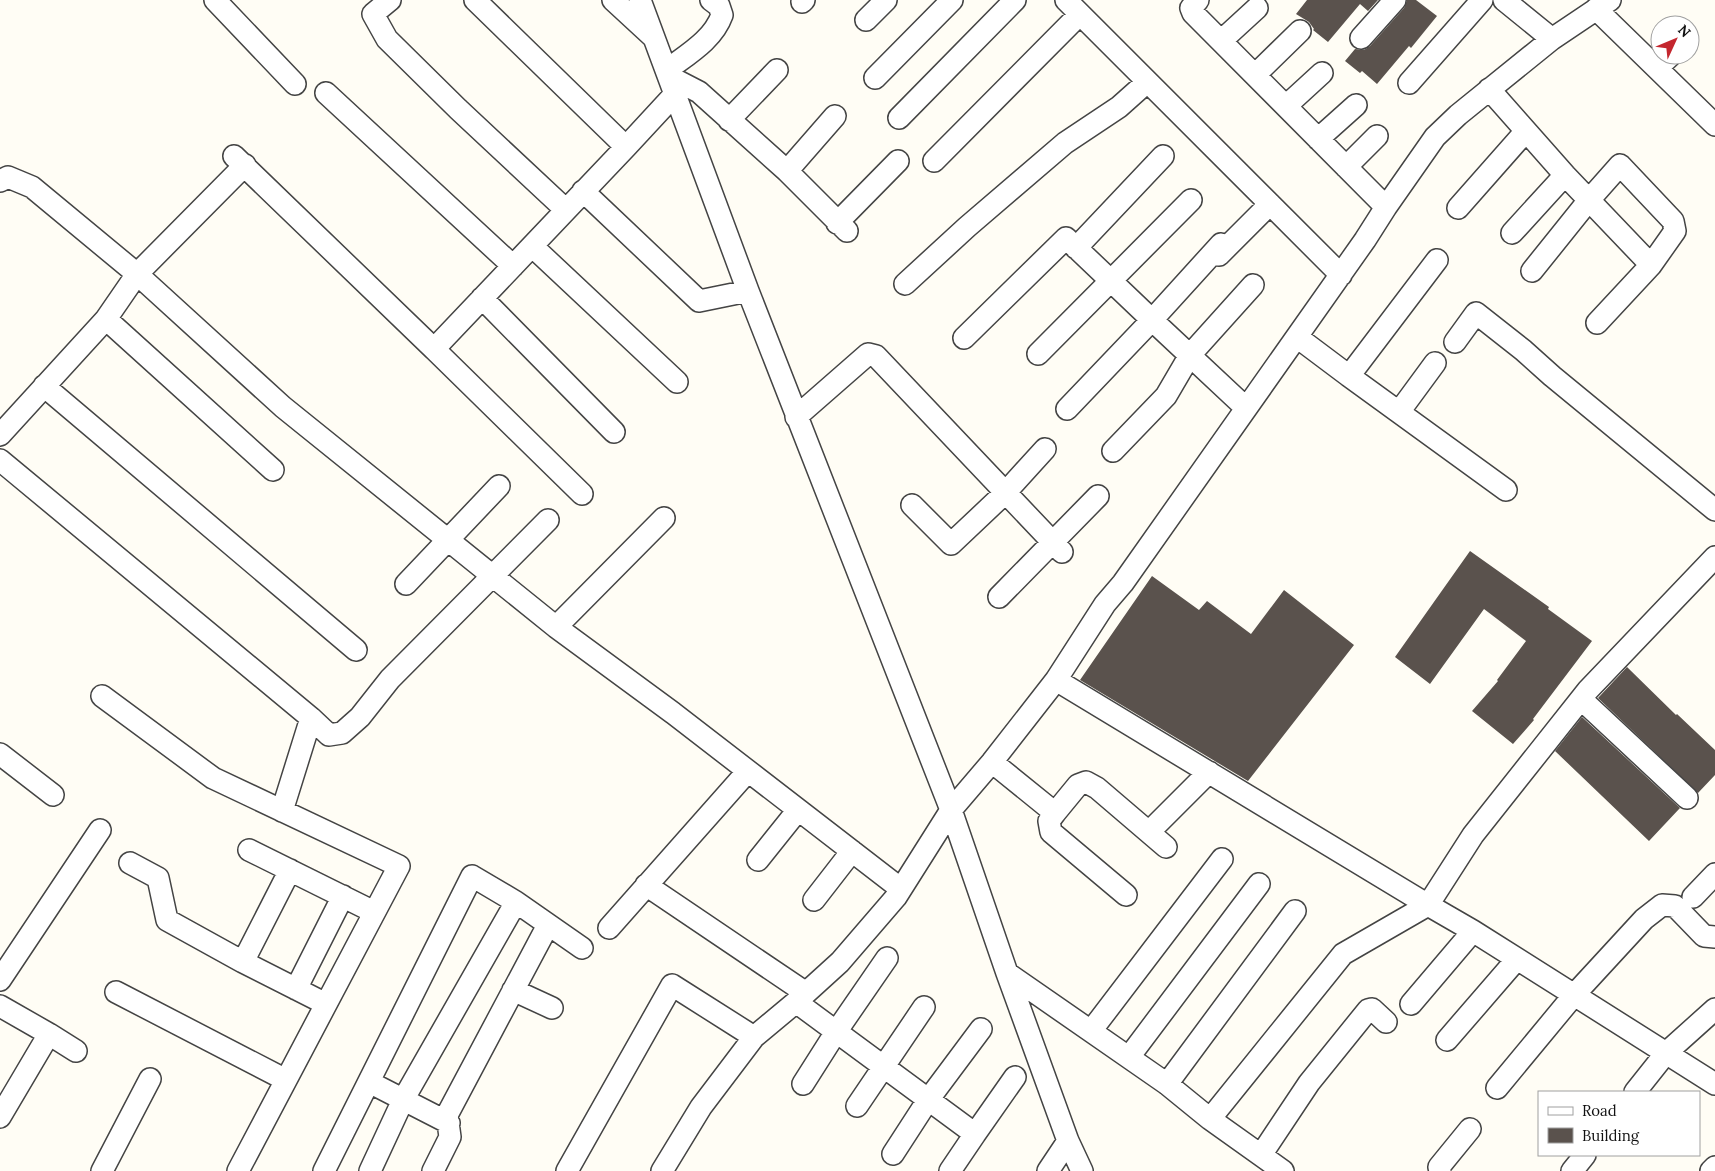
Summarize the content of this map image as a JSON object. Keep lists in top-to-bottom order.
{
  "legend": ["Road", "Building"],
  "north": "top right"
}
